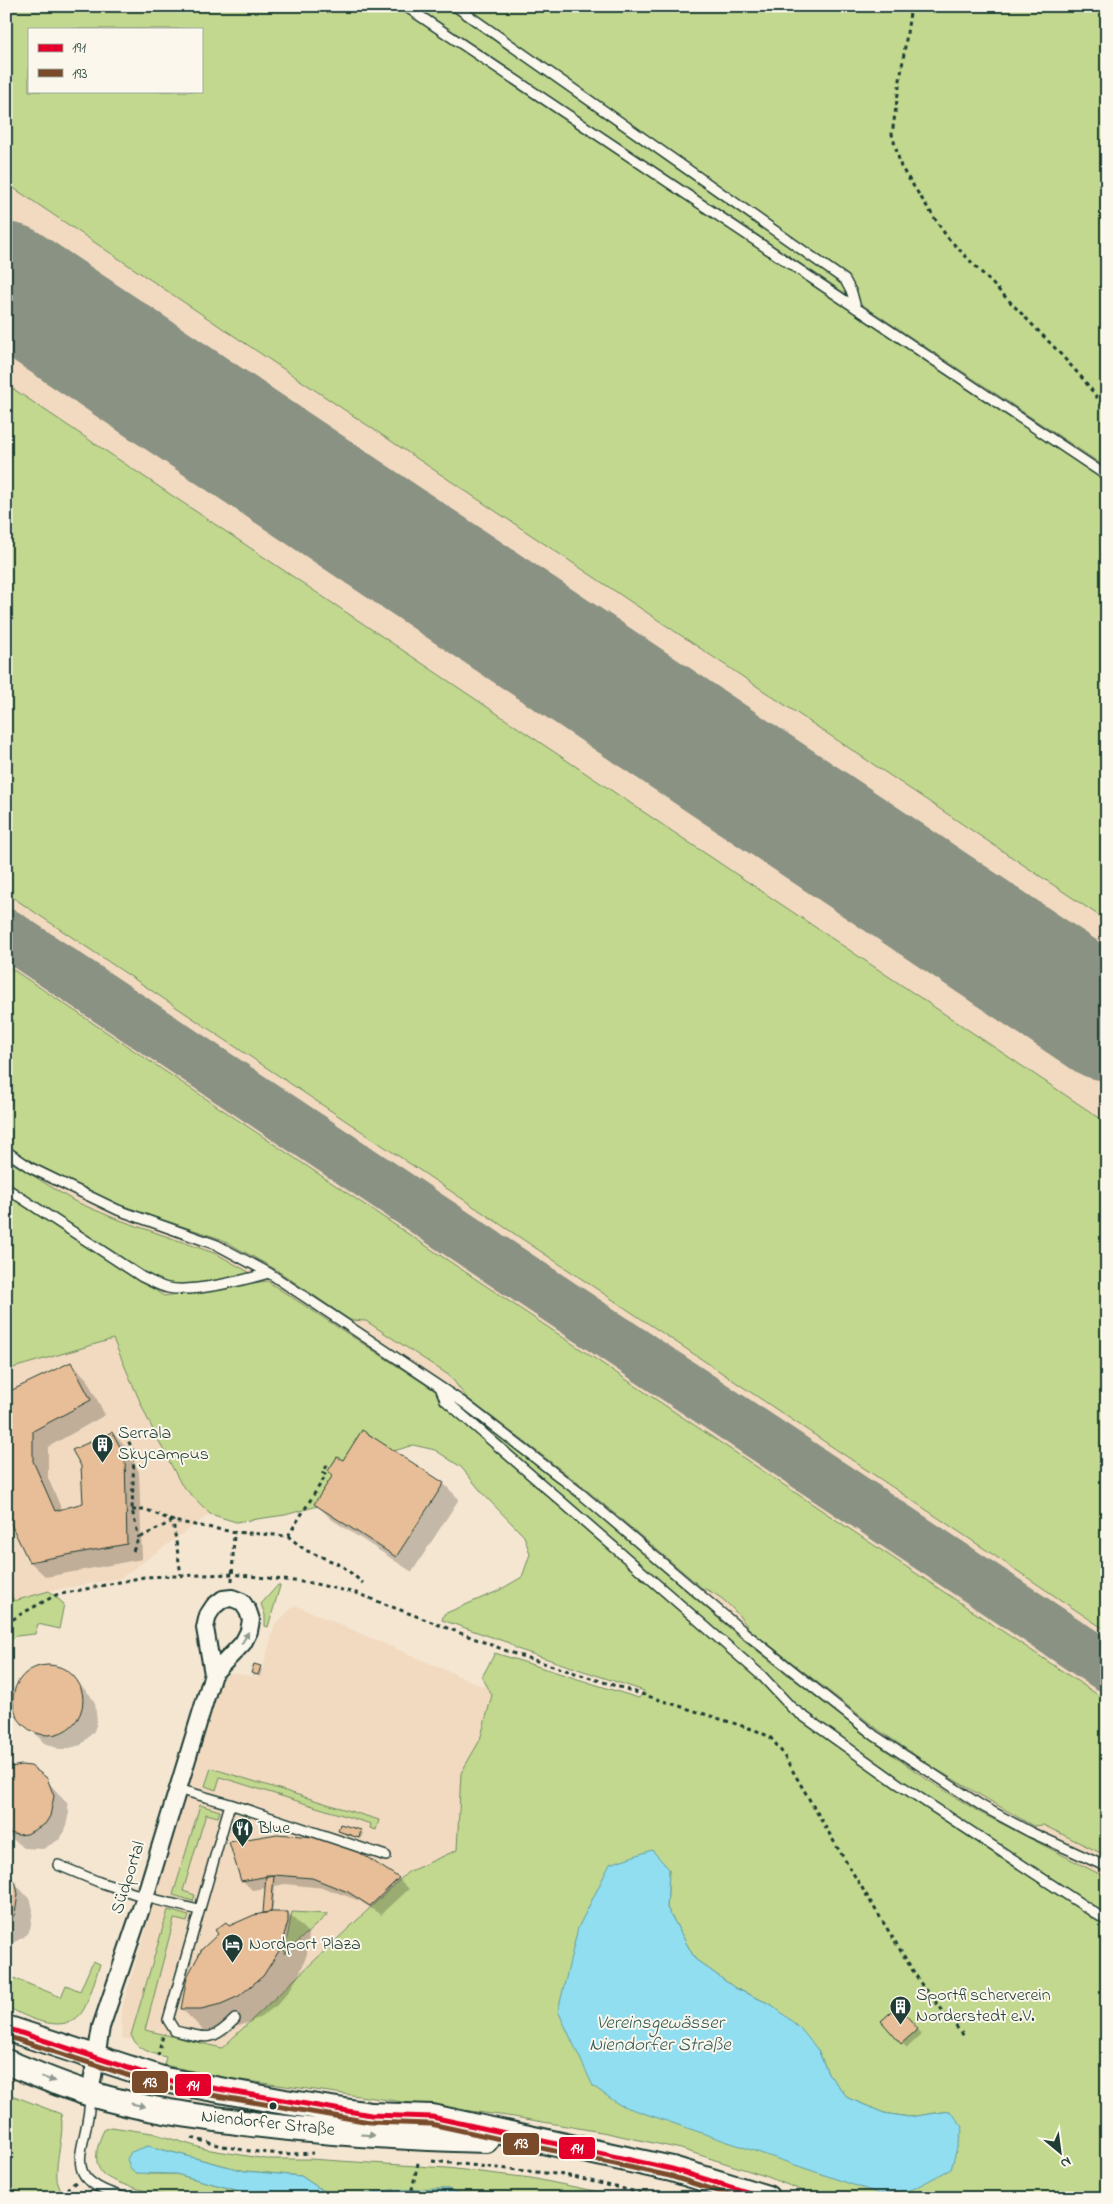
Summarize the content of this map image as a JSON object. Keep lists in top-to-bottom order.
{
  "streets": {
    "main road": ["Niendorfer Straße"],
    "street": ["Südportal"]
  },
  "crossings": [
    ["Südportal", "Niendorfer Straße"]
  ],
  "water": ["Vereinsgewässer Niendorfer Straße"],
  "places": {
    "building": ["Serrala Skycampus", "Sportfischerverein Norderstedt e.V."],
    "restaurant": ["Blue"],
    "hotel": ["Nordport Plaza"]
  },
  "lines": ["transit line 191", "transit line 193"],
  "legend": ["191", "193"],
  "north": "bottom right"
}
